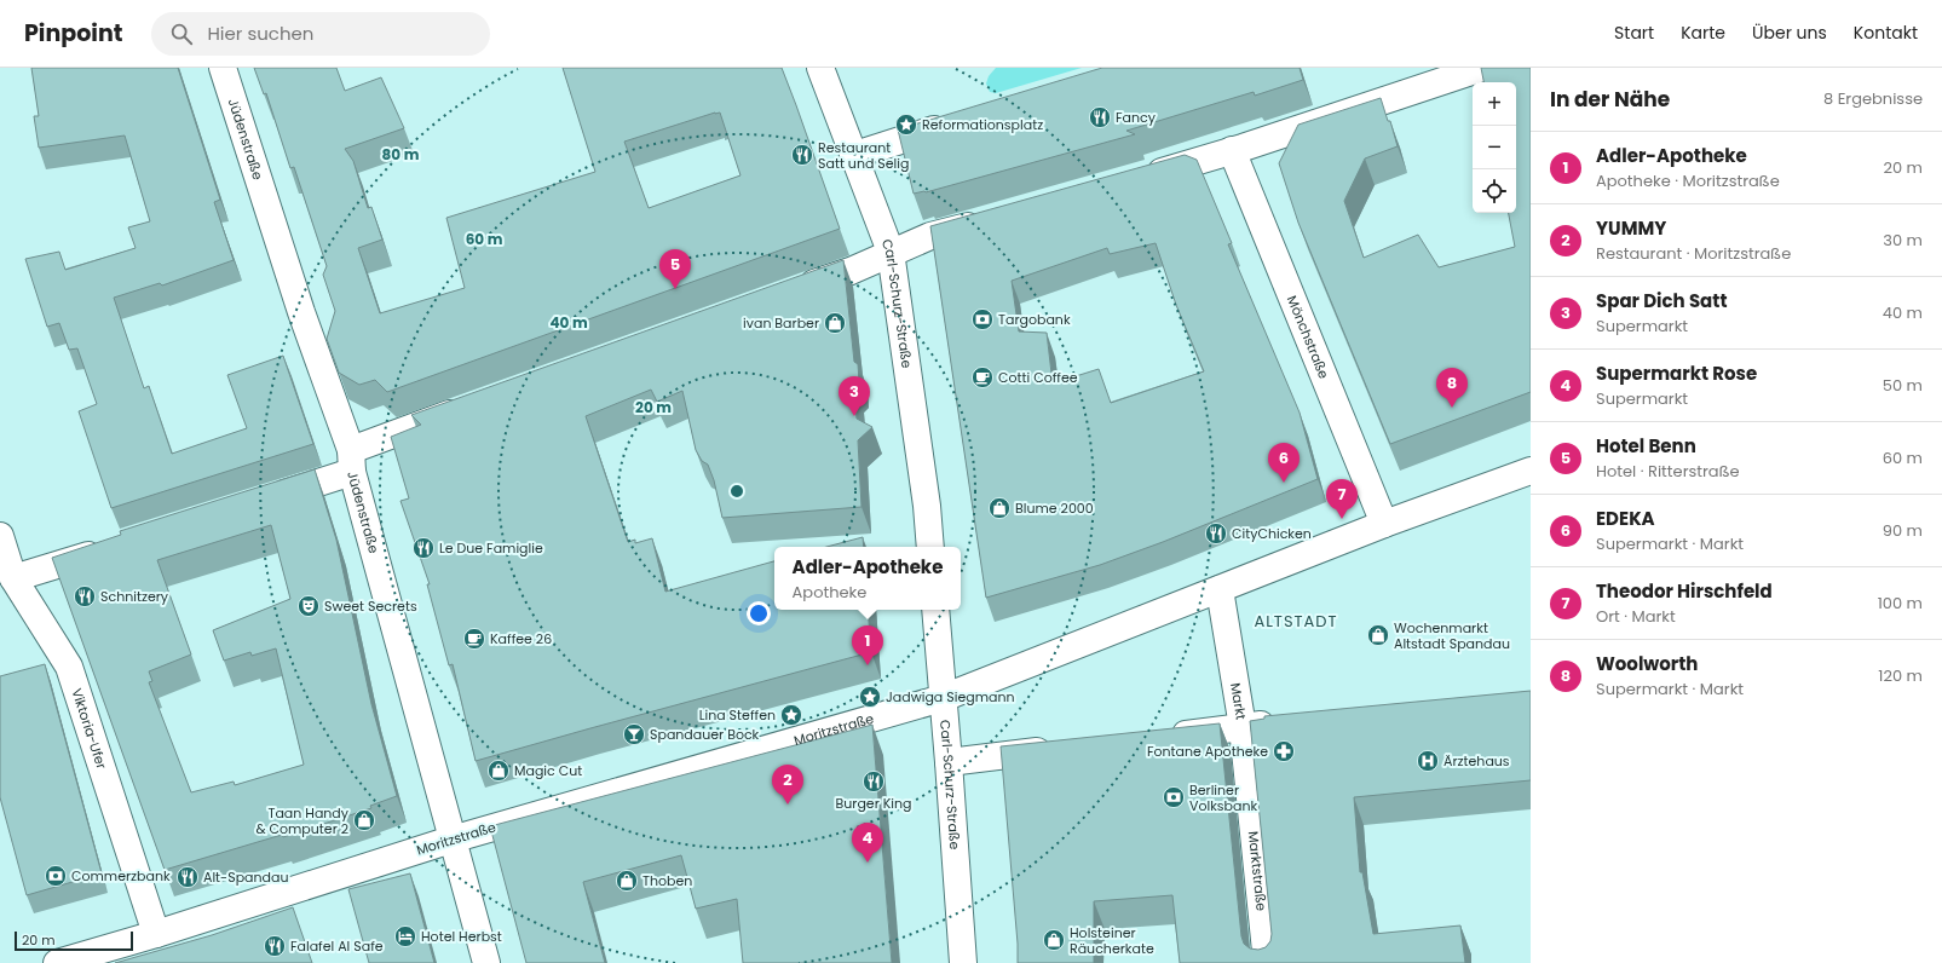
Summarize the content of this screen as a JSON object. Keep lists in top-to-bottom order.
{
  "streets": {
    "street": [
      "Jüdenstraße",
      "Carl-Schurz-Straße",
      "Mönchstraße",
      "Markt",
      "Viktoria-Ufer",
      "Moritzstraße",
      "Marktstraße"
    ]
  },
  "crossings": [
    ["Jüdenstraße", "Moritzstraße"],
    ["Carl-Schurz-Straße", "Moritzstraße"],
    ["Markt", "Marktstraße"],
    ["Viktoria-Ufer", "Moritzstraße"]
  ],
  "districts": ["ALTSTADT"],
  "places": {
    "restaurant": [
      "Fancy",
      "Restaurant Satt und Selig",
      "CityChicken",
      "Le Due Famiglie",
      "Schnitzery",
      "Burger King",
      "Alt-Spandau",
      "Falafel Al Safe"
    ],
    "place": ["Reformationsplatz", "Jadwiga Siegmann", "Lina Steffen"],
    "bank": ["Targobank", "Berliner Volksbank", "Commerzbank"],
    "shop": [
      "ivan Barber",
      "Blume 2000",
      "Wochenmarkt Altstadt Spandau",
      "Magic Cut",
      "Taan Handy & Computer 2",
      "Thoben",
      "Holsteiner Räucherkate"
    ],
    "cafe": ["Cotti Coffee", "Kaffee 26"],
    "theatre": ["Sweet Secrets"],
    "bar": ["Spandauer Bock"],
    "pharmacy": ["Fontane Apotheke"],
    "hospital": ["Ärztehaus"],
    "hotel": ["Hotel Herbst"]
  },
  "scale_bar": "20 m",
  "page": {
    "header": "Pinpoint",
    "search": "Hier suchen",
    "nav": [
      "Start",
      "Karte",
      "Über uns",
      "Kontakt"
    ],
    "heading": ["In der Nähe", "8 Ergebnisse"],
    "map_buttons": ["+", "−"],
    "list": [
      {
        "mark": "1",
        "name": "Adler-Apotheke",
        "note": "Apotheke · Moritzstraße",
        "value": "20 m"
      },
      {
        "mark": "2",
        "name": "YUMMY",
        "note": "Restaurant · Moritzstraße",
        "value": "30 m"
      },
      {
        "mark": "3",
        "name": "Spar Dich Satt",
        "note": "Supermarkt",
        "value": "40 m"
      },
      {
        "mark": "4",
        "name": "Supermarkt Rose",
        "note": "Supermarkt",
        "value": "50 m"
      },
      {
        "mark": "5",
        "name": "Hotel Benn",
        "note": "Hotel · Ritterstraße",
        "value": "60 m"
      },
      {
        "mark": "6",
        "name": "EDEKA",
        "note": "Supermarkt · Markt",
        "value": "90 m"
      },
      {
        "mark": "7",
        "name": "Theodor Hirschfeld",
        "note": "Ort · Markt",
        "value": "100 m"
      },
      {
        "mark": "8",
        "name": "Woolworth",
        "note": "Supermarkt · Markt",
        "value": "120 m"
      }
    ],
    "pins": [
      "5",
      "8",
      "3",
      "6",
      "7",
      "1",
      "2",
      "4"
    ],
    "popup": ["Adler-Apotheke", "Apotheke"],
    "scale": "20 m"
  },
  "rings": [
    "80 m",
    "60 m",
    "40 m",
    "20 m"
  ]
}
